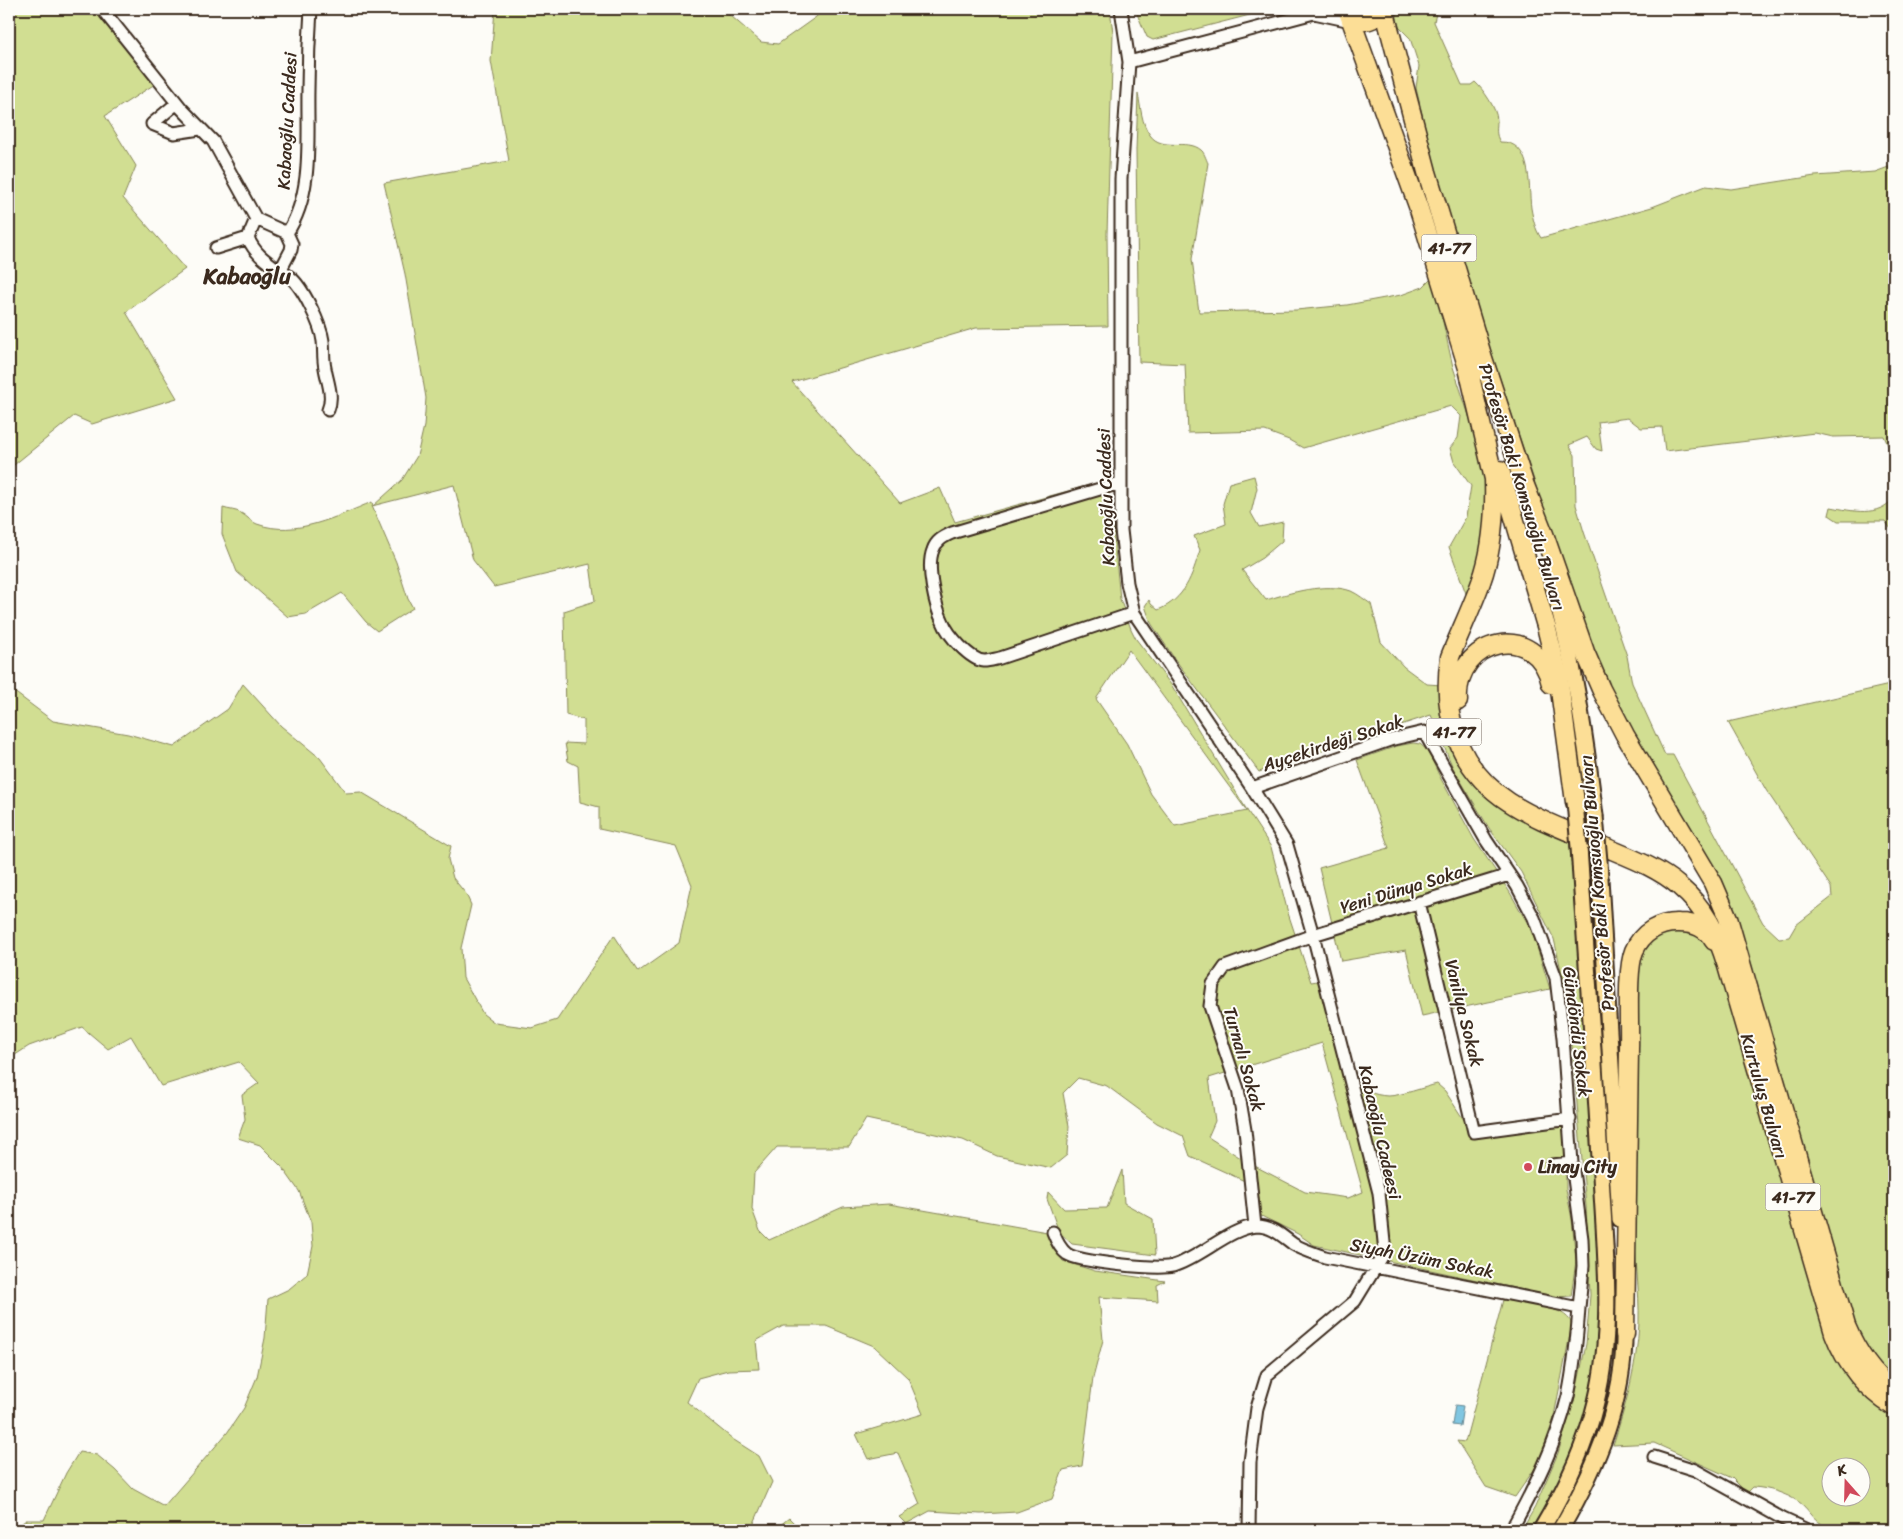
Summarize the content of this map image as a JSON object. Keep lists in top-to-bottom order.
{
  "streets": {
    "highway": ["41-77", "Profesör Baki Komsuoğlu Bulvarı", "Kurtuluş Bulvarı"],
    "street": [
      "Kabaoğlu Caddesi",
      "Ayçekirdeği Sokak",
      "Yeni Dünya Sokak",
      "Vanilya Sokak",
      "Gündöndü Sokak",
      "Turnalı Sokak",
      "Kabaoğlu Cadeesi",
      "Siyah Üzüm Sokak"
    ]
  },
  "crossings": [
    ["Kabaoğlu Caddesi", "Ayçekirdeği Sokak"],
    ["Kabaoğlu Caddesi", "Yeni Dünya Sokak"],
    ["Kabaoğlu Caddesi", "Turnalı Sokak"],
    ["Kabaoğlu Caddesi", "Kabaoğlu Cadeesi"],
    ["41-77", "Profesör Baki Komsuoğlu Bulvarı"],
    ["41-77", "Kurtuluş Bulvarı"],
    ["Ayçekirdeği Sokak", "Gündöndü Sokak"],
    ["Yeni Dünya Sokak", "Vanilya Sokak"],
    ["Yeni Dünya Sokak", "Gündöndü Sokak"],
    ["Yeni Dünya Sokak", "Turnalı Sokak"],
    ["Yeni Dünya Sokak", "Kabaoğlu Cadeesi"],
    ["Vanilya Sokak", "Gündöndü Sokak"],
    ["Gündöndü Sokak", "Siyah Üzüm Sokak"],
    ["Turnalı Sokak", "Kabaoğlu Cadeesi"],
    ["Turnalı Sokak", "Siyah Üzüm Sokak"],
    ["Kabaoğlu Cadeesi", "Siyah Üzüm Sokak"]
  ],
  "districts": ["Kabaoğlu"],
  "places": ["Linay City"],
  "north": "top"
}
